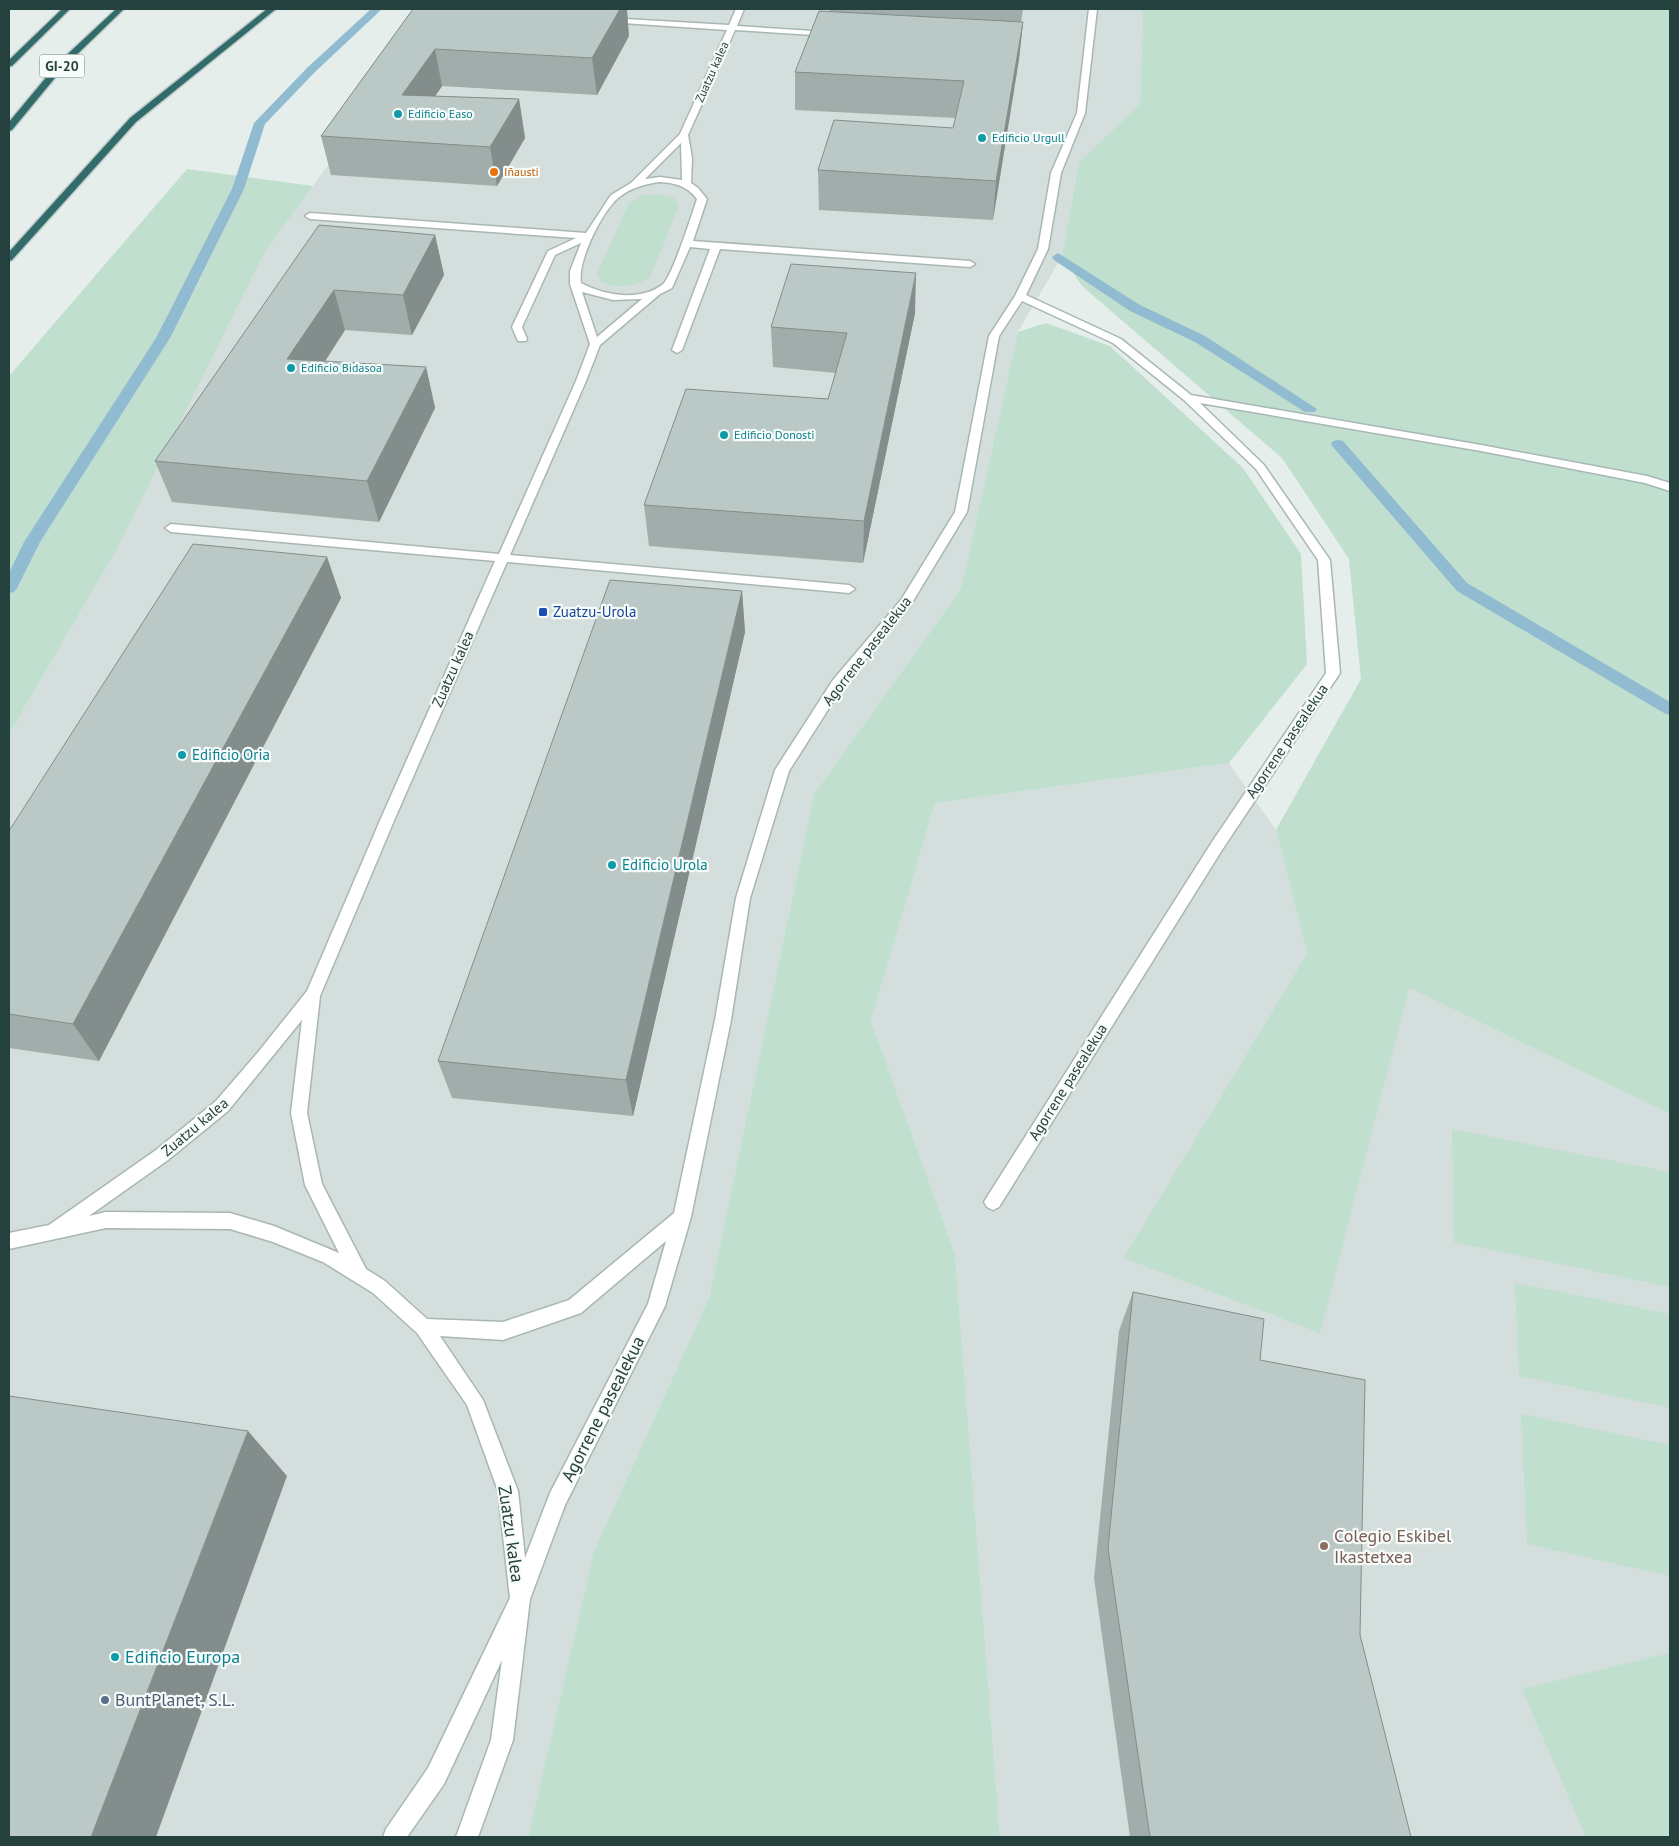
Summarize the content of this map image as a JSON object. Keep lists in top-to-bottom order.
{
  "streets": {
    "highway": ["GI-20"],
    "street": ["Zuatzu kalea", "Agorrene pasealekua"]
  },
  "crossings": [
    ["Zuatzu kalea", "Agorrene pasealekua"]
  ],
  "places": {
    "other": [
      "Edificio Easo",
      "Edificio Urgull",
      "Iñausti",
      "Edificio Bidasoa",
      "Edificio Donosti",
      "Edificio Oria",
      "Edificio Urola",
      "Colegio Eskibel Ikastetxea",
      "Edificio Europa",
      "BuntPlanet, S.L."
    ],
    "transit": ["Zuatzu-Urola"]
  }
}
